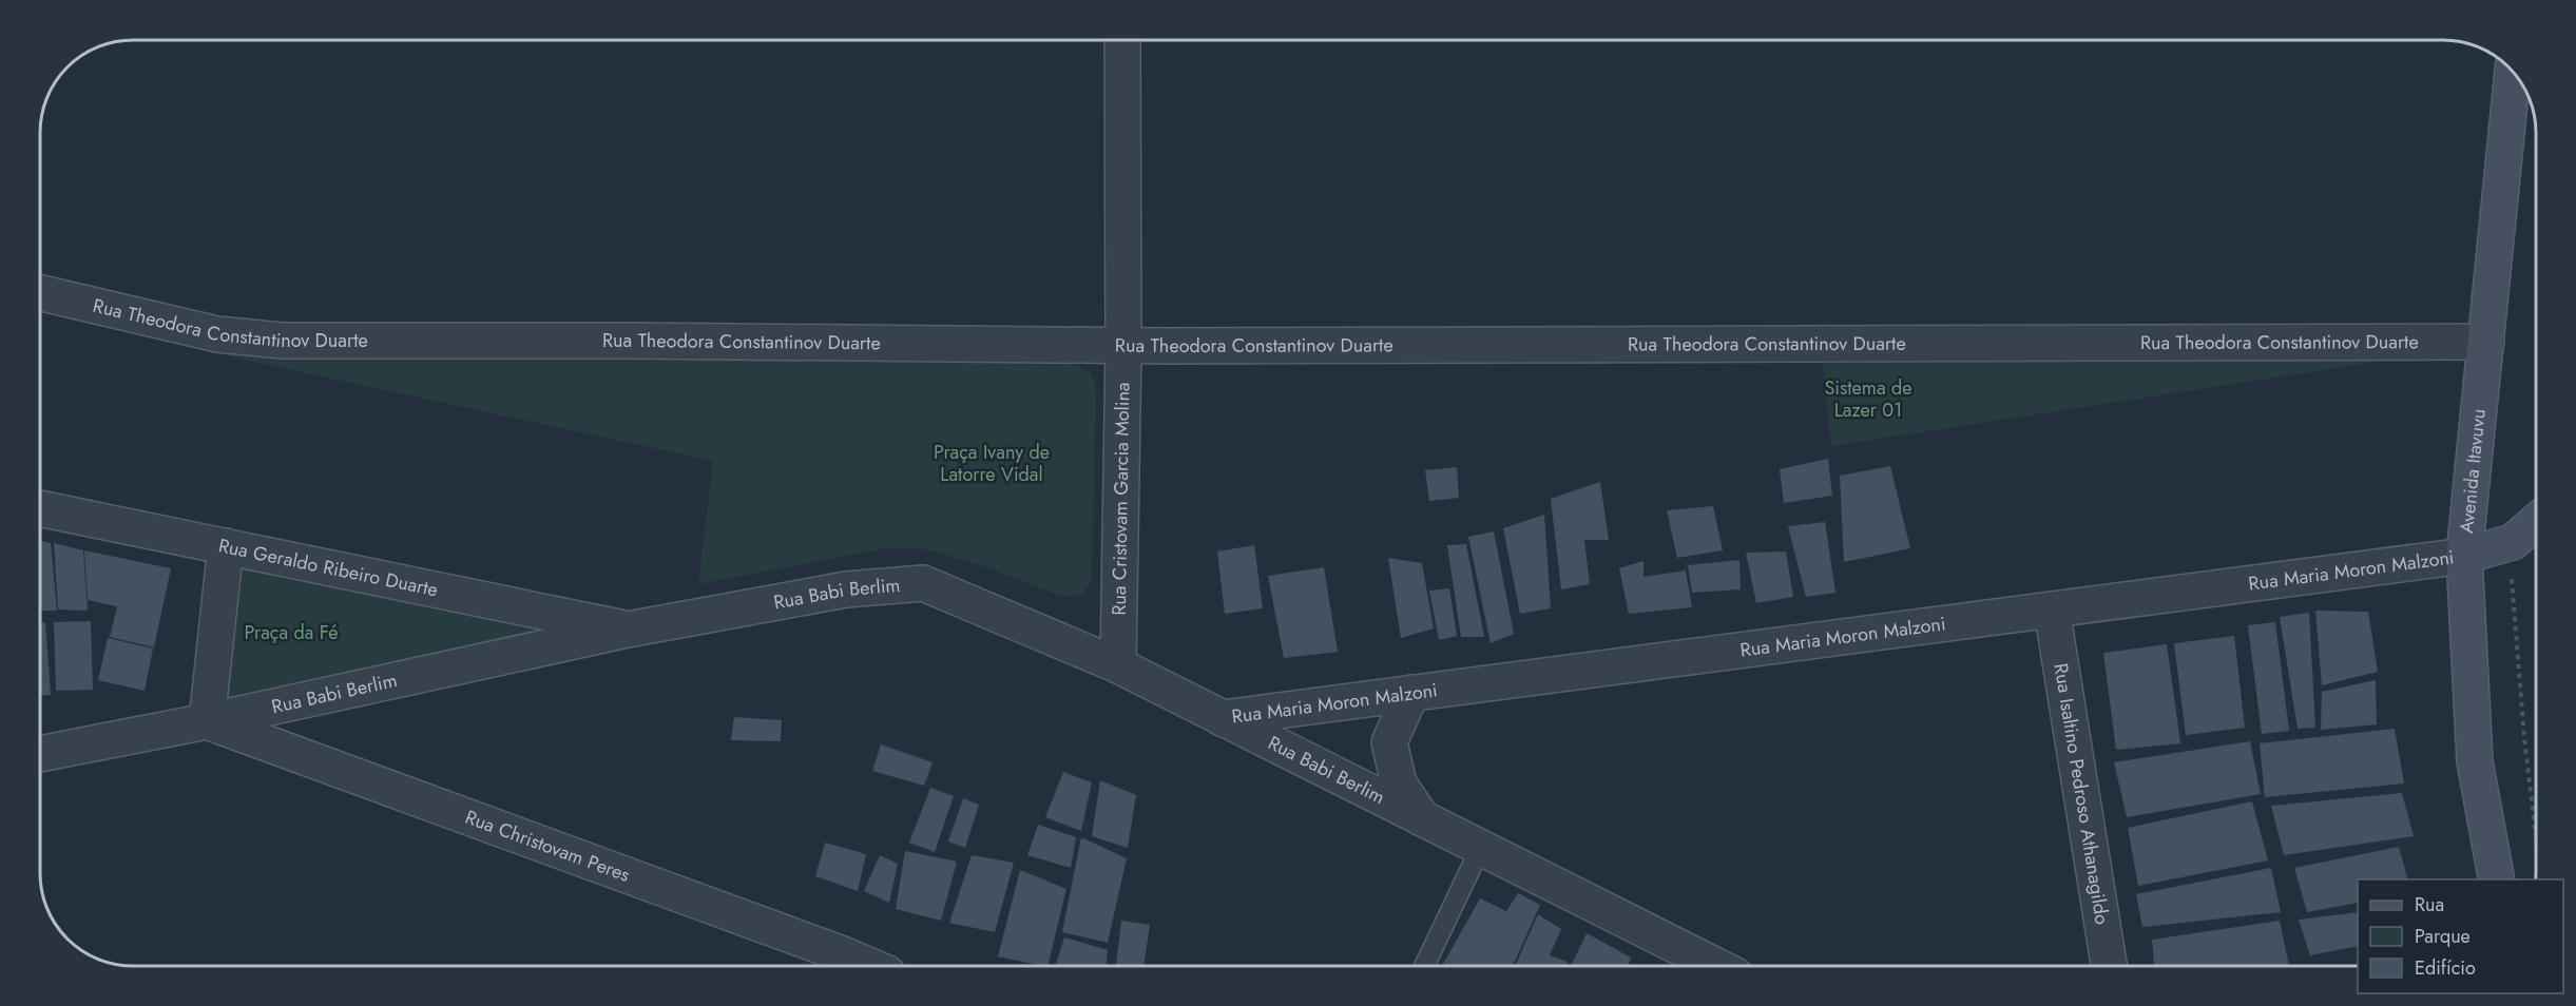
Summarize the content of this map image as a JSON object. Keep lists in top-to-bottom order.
{
  "streets": {
    "main road": ["Avenida Itavuvu"],
    "street": [
      "Rua Theodora Constantinov Duarte",
      "Rua Cristovam Garcia Molina",
      "Rua Geraldo Ribeiro Duarte",
      "Rua Maria Moron Malzoni",
      "Rua Babi Berlim",
      "Rua Isaltino Pedroso Athanagildo",
      "Rua Christovam Peres"
    ]
  },
  "crossings": [
    ["Rua Theodora Constantinov Duarte", "Avenida Itavuvu"],
    ["Rua Theodora Constantinov Duarte", "Rua Cristovam Garcia Molina"],
    ["Avenida Itavuvu", "Rua Maria Moron Malzoni"],
    ["Rua Cristovam Garcia Molina", "Rua Babi Berlim"],
    ["Rua Geraldo Ribeiro Duarte", "Rua Babi Berlim"],
    ["Rua Maria Moron Malzoni", "Rua Babi Berlim"],
    ["Rua Maria Moron Malzoni", "Rua Isaltino Pedroso Athanagildo"],
    ["Rua Babi Berlim", "Rua Christovam Peres"]
  ],
  "parks": ["Sistema de Lazer 01", "Praça Ivany de Latorre Vidal", "Praça da Fé"],
  "legend": ["Rua", "Parque", "Edifício"]
}
